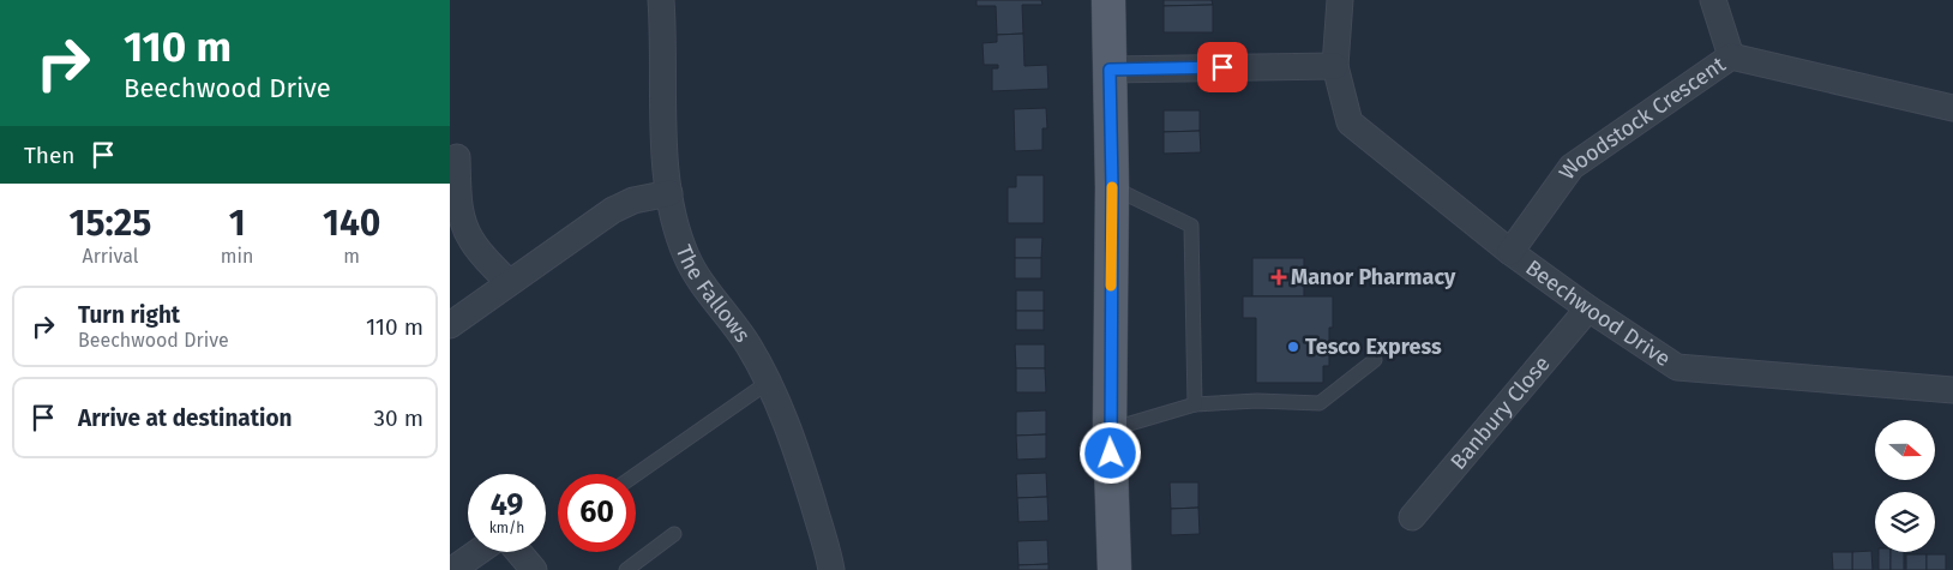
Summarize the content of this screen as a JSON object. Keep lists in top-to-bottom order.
{
  "streets": {
    "street": [
      "Woodstock Crescent",
      "The Fallows",
      "Beechwood Drive",
      "Banbury Close"
    ]
  },
  "crossings": [
    ["Woodstock Crescent", "Beechwood Drive"],
    ["Beechwood Drive", "Banbury Close"]
  ],
  "places": {
    "health": ["Manor Pharmacy"],
    "other": ["Tesco Express"]
  },
  "north": "right",
  "page": {
    "turn": ["110 m", "Beechwood Drive"],
    "then": "Then",
    "eta": [
      "15:25",
      "Arrival",
      "1",
      "min",
      "140",
      "m"
    ],
    "list": [
      {
        "name": "Turn right",
        "note": "Beechwood Drive",
        "value": "110 m"
      },
      {
        "name": "Arrive at destination",
        "value": "30 m"
      }
    ],
    "speed": "49 km/h",
    "limit": "60"
  }
}
